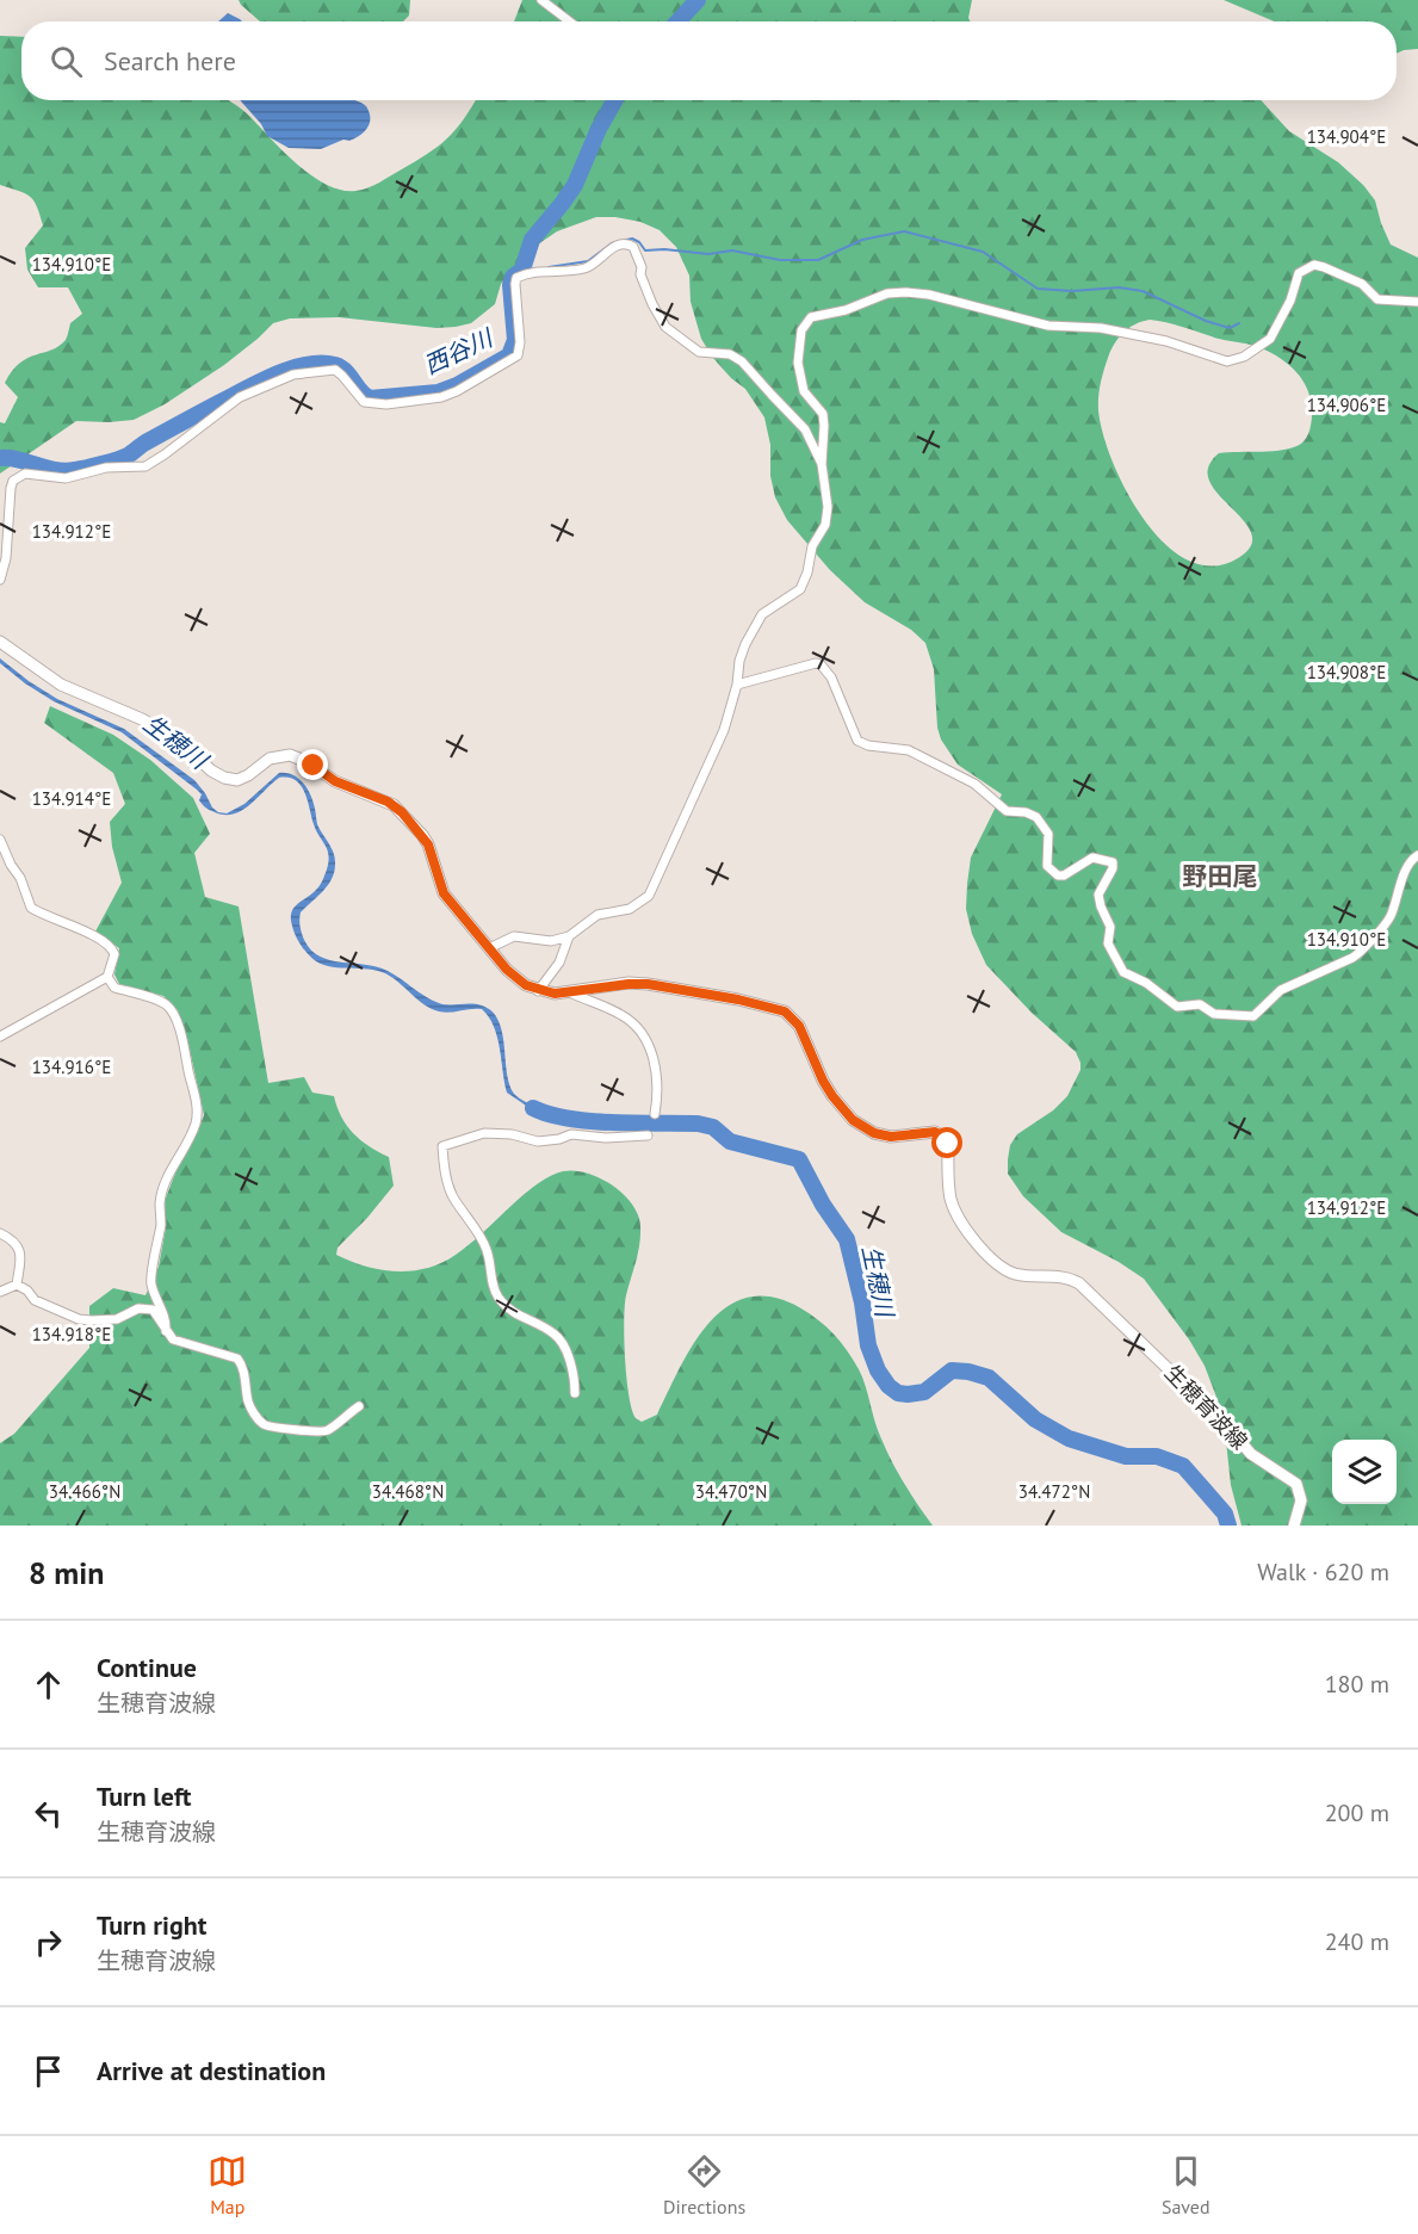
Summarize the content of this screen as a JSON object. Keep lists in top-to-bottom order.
{
  "streets": {
    "main road": ["生穂育波線"]
  },
  "districts": ["野田尾"],
  "water": ["西谷川", "生穂川"],
  "page": {
    "search": "Search here",
    "heading": ["8 min", "Walk · 620 m"],
    "list": [
      ["Continue", "生穂育波線", "180 m"],
      ["Turn left", "生穂育波線", "200 m"],
      ["Turn right", "生穂育波線", "240 m"],
      "Arrive at destination"
    ],
    "nav": ["Map", "Directions", "Saved"]
  },
  "coordinates": [
    "134.904°E",
    "134.910°E",
    "134.906°E",
    "134.912°E",
    "134.908°E",
    "134.914°E",
    "134.916°E",
    "134.918°E",
    "34.466°N",
    "34.468°N",
    "34.470°N",
    "34.472°N"
  ]
}
